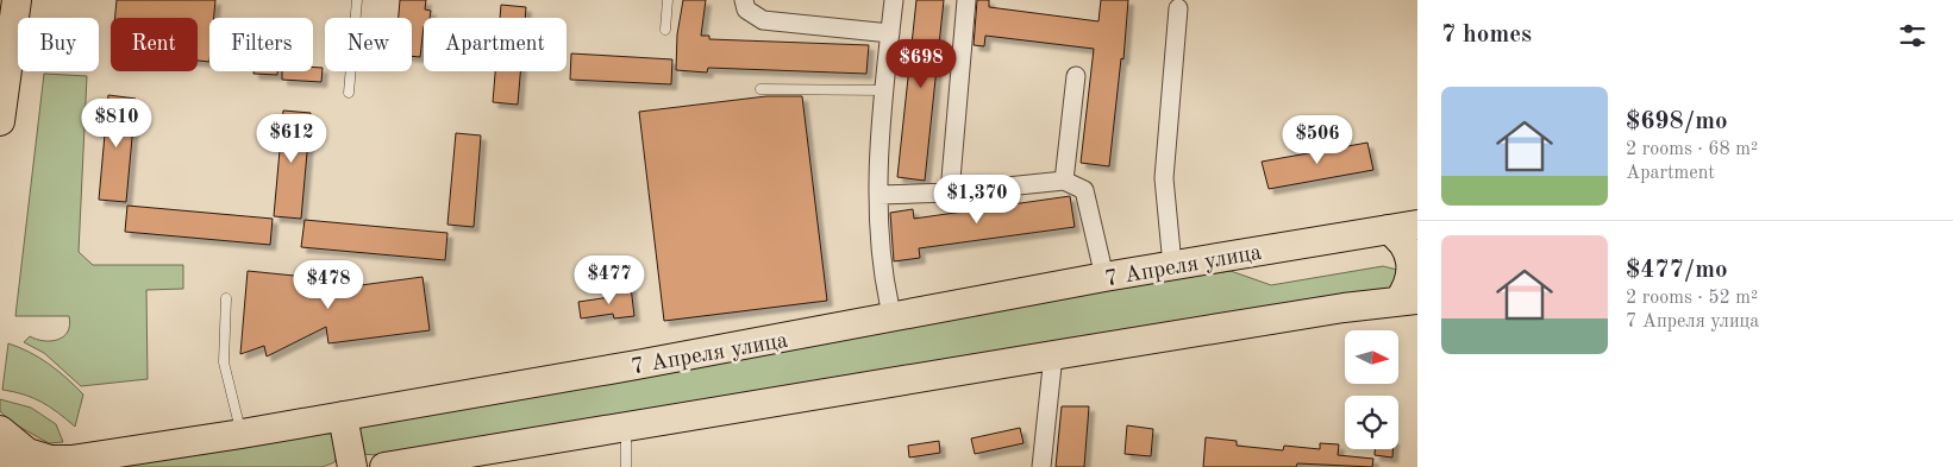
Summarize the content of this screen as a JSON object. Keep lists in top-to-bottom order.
{
  "streets": {
    "main road": ["7 Апреля улица"]
  },
  "north": "right",
  "page": {
    "heading": "7 homes",
    "chip": [
      "Buy",
      "Rent",
      "Filters",
      "New",
      "Apartment"
    ],
    "price": [
      "$698",
      "$810",
      "$612",
      "$506",
      "$1,370",
      "$477",
      "$478"
    ],
    "list": [
      {
        "name": "$698/mo",
        "note": "2 rooms · 68 m² · Apartment"
      },
      {
        "name": "$477/mo",
        "note": "2 rooms · 52 m² · 7 Апреля улица"
      }
    ]
  }
}
